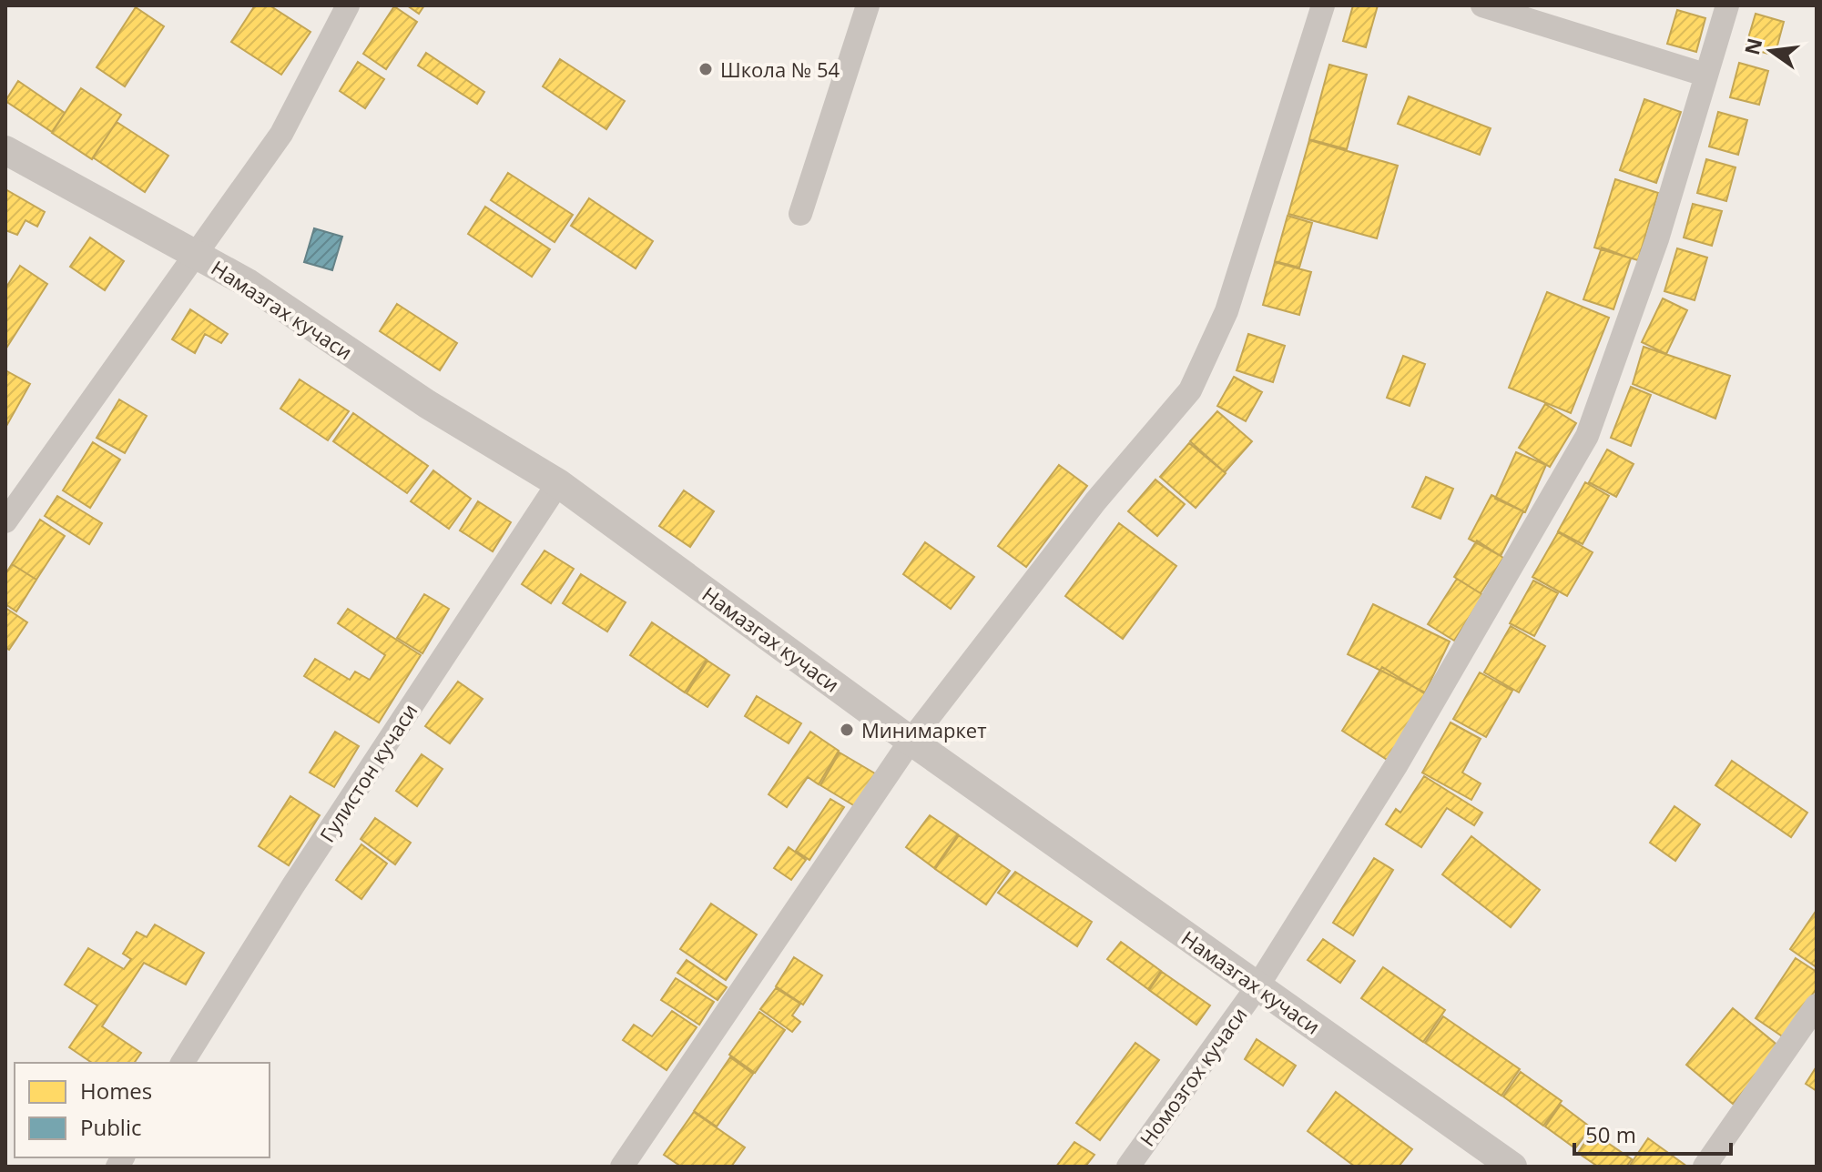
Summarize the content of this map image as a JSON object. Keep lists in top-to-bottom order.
{
  "streets": {
    "street": ["Намазгах кучаси", "Гулистон кучаси", "Номозгох кучаси"]
  },
  "crossings": [
    ["Намазгах кучаси", "Гулистон кучаси"],
    ["Намазгах кучаси", "Номозгох кучаси"]
  ],
  "places": ["Школа № 54", "Минимаркет"],
  "legend": ["Homes", "Public"],
  "scale_bar": "50 m",
  "north": "left"
}
